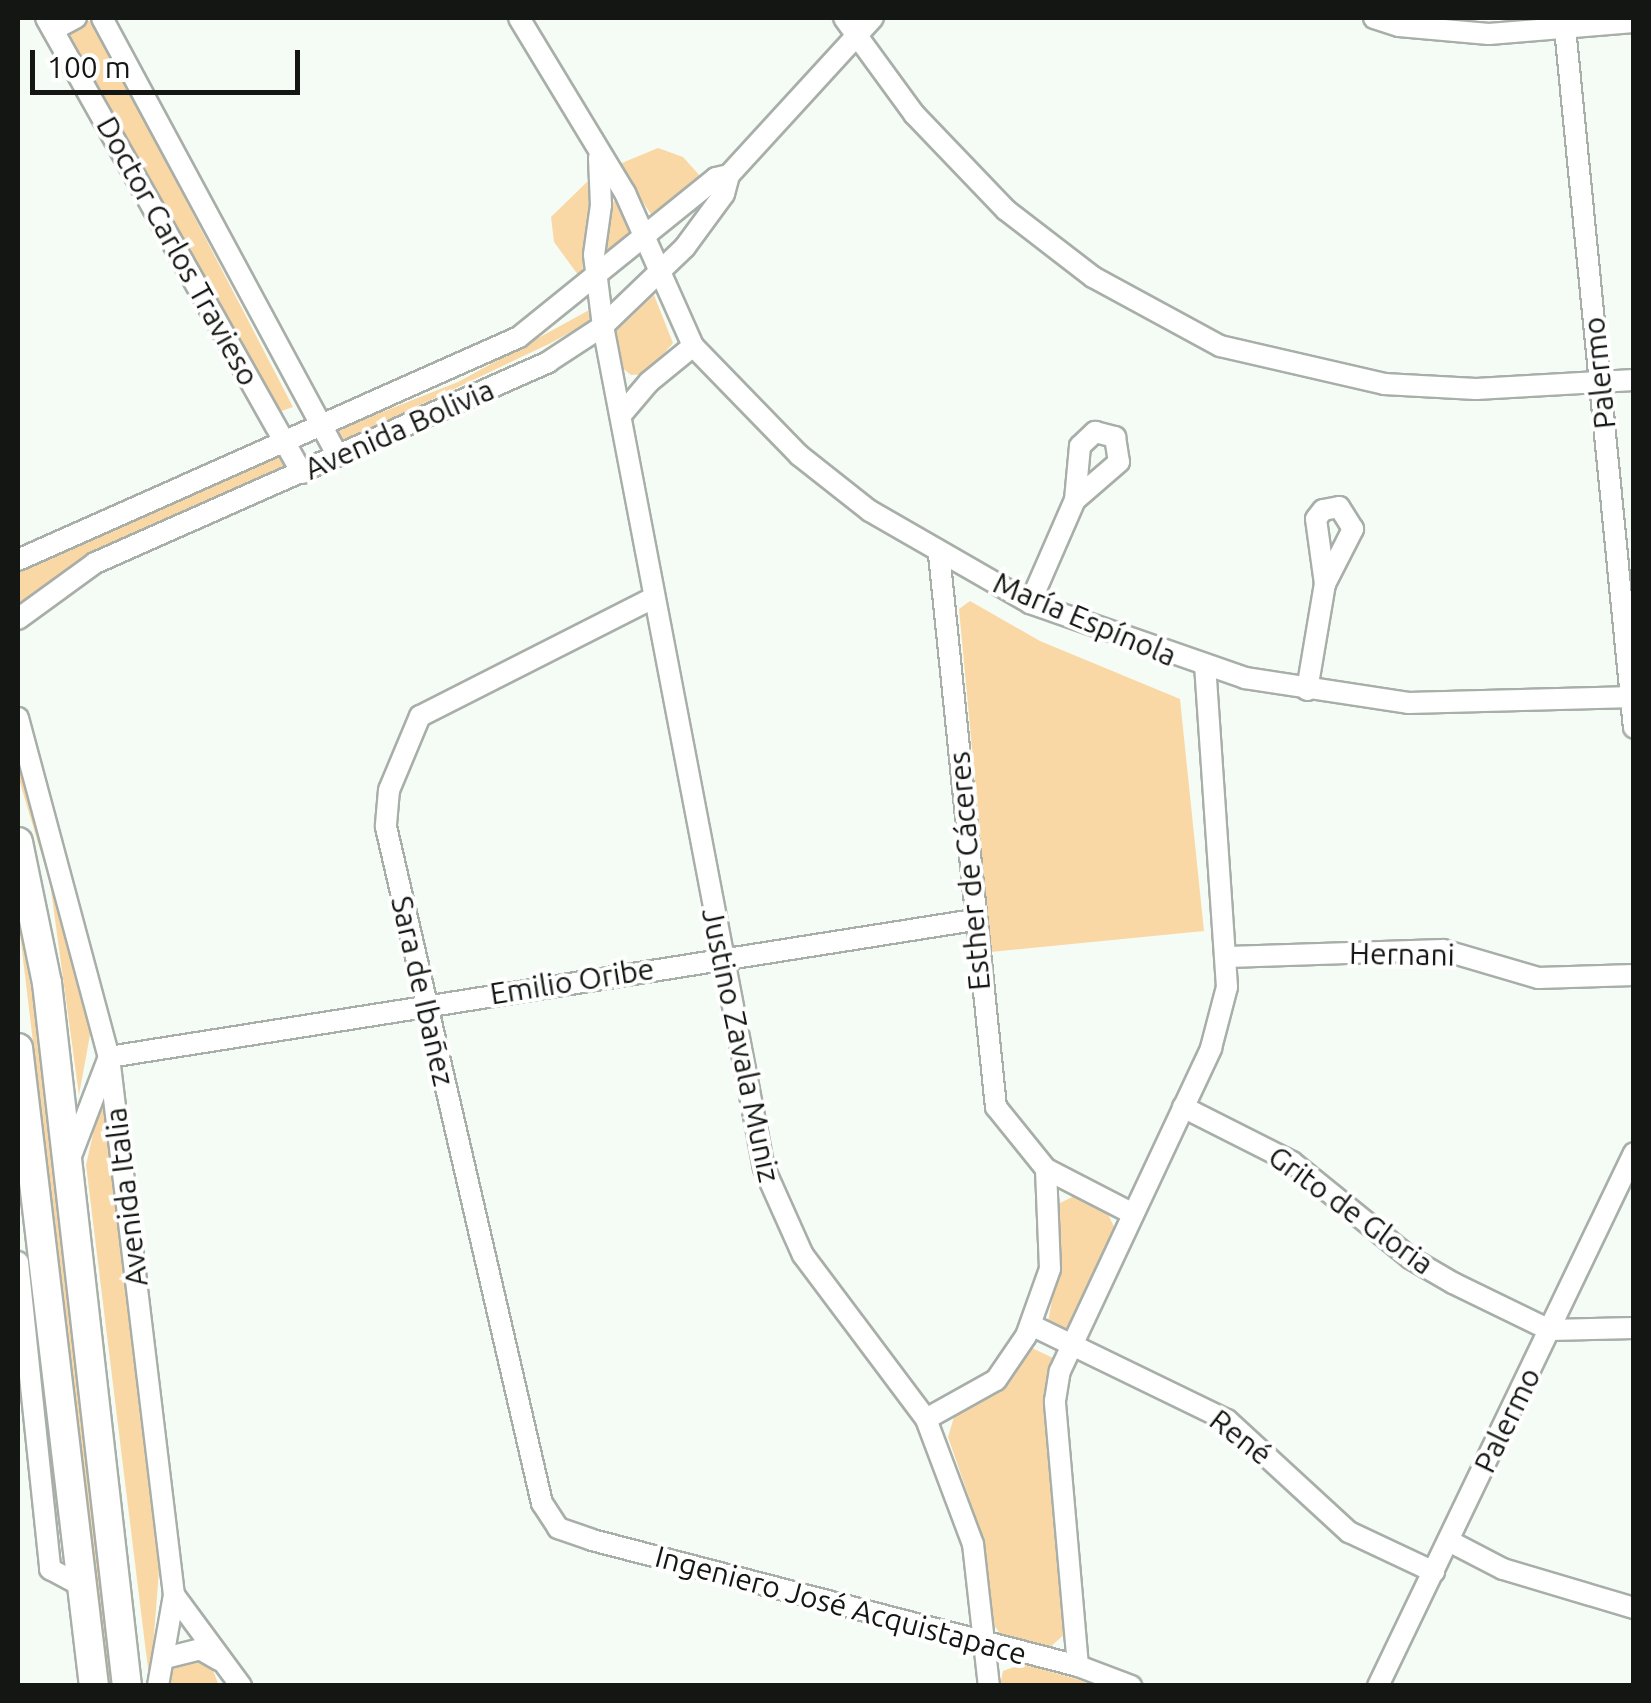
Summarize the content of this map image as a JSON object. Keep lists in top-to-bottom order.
{
  "streets": {
    "main road": ["Avenida Italia"],
    "street": [
      "Doctor Carlos Travieso",
      "Palermo",
      "Avenida Bolivia",
      "María Espínola",
      "Esther de Cáceres",
      "Hernani",
      "Emilio Oribe",
      "Sara de Ibañez",
      "Justino Zavala Muniz",
      "Grito de Gloria",
      "René",
      "Ingeniero José Acquistapace"
    ]
  },
  "crossings": [
    ["Doctor Carlos Travieso", "Avenida Bolivia"],
    ["Palermo", "María Espínola"],
    ["Palermo", "Grito de Gloria"],
    ["Palermo", "René"],
    ["Avenida Bolivia", "María Espínola"],
    ["Avenida Bolivia", "Justino Zavala Muniz"],
    ["María Espínola", "Esther de Cáceres"],
    ["María Espínola", "Justino Zavala Muniz"],
    ["Esther de Cáceres", "Emilio Oribe"],
    ["Emilio Oribe", "Sara de Ibañez"],
    ["Emilio Oribe", "Justino Zavala Muniz"],
    ["Emilio Oribe", "Avenida Italia"],
    ["Sara de Ibañez", "Justino Zavala Muniz"],
    ["Sara de Ibañez", "Ingeniero José Acquistapace"],
    ["Justino Zavala Muniz", "Ingeniero José Acquistapace"]
  ],
  "scale_bar": "100 m"
}
